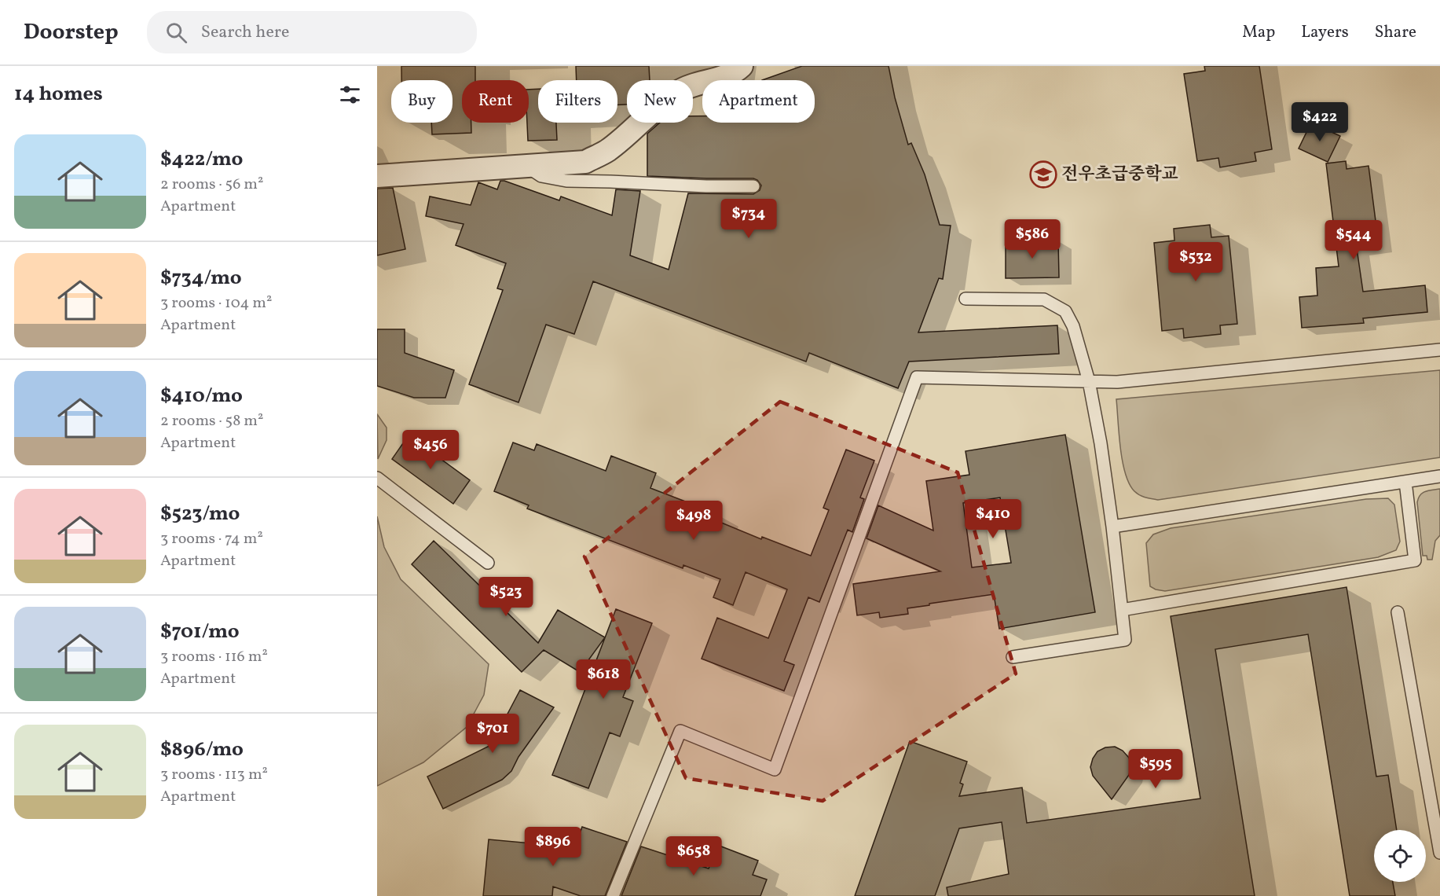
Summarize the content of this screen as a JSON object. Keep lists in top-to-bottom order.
{
  "places": {
    "school or university": ["전우초급중학교"]
  },
  "page": {
    "header": "Doorstep",
    "search": "Search here",
    "nav": ["Map", "Layers", "Share"],
    "heading": "14 homes",
    "chip": [
      "Buy",
      "Rent",
      "Filters",
      "New",
      "Apartment"
    ],
    "price": [
      "$422",
      "$734",
      "$586",
      "$544",
      "$532",
      "$456",
      "$410",
      "$498",
      "$523",
      "$618",
      "$701",
      "$595",
      "$896",
      "$658"
    ],
    "list": [
      {
        "name": "$422/mo",
        "note": "2 rooms · 56 m² · Apartment"
      },
      {
        "name": "$734/mo",
        "note": "3 rooms · 104 m² · Apartment"
      },
      {
        "name": "$410/mo",
        "note": "2 rooms · 58 m² · Apartment"
      },
      {
        "name": "$523/mo",
        "note": "3 rooms · 74 m² · Apartment"
      },
      {
        "name": "$701/mo",
        "note": "3 rooms · 116 m² · Apartment"
      },
      {
        "name": "$896/mo",
        "note": "3 rooms · 113 m² · Apartment"
      }
    ]
  }
}
